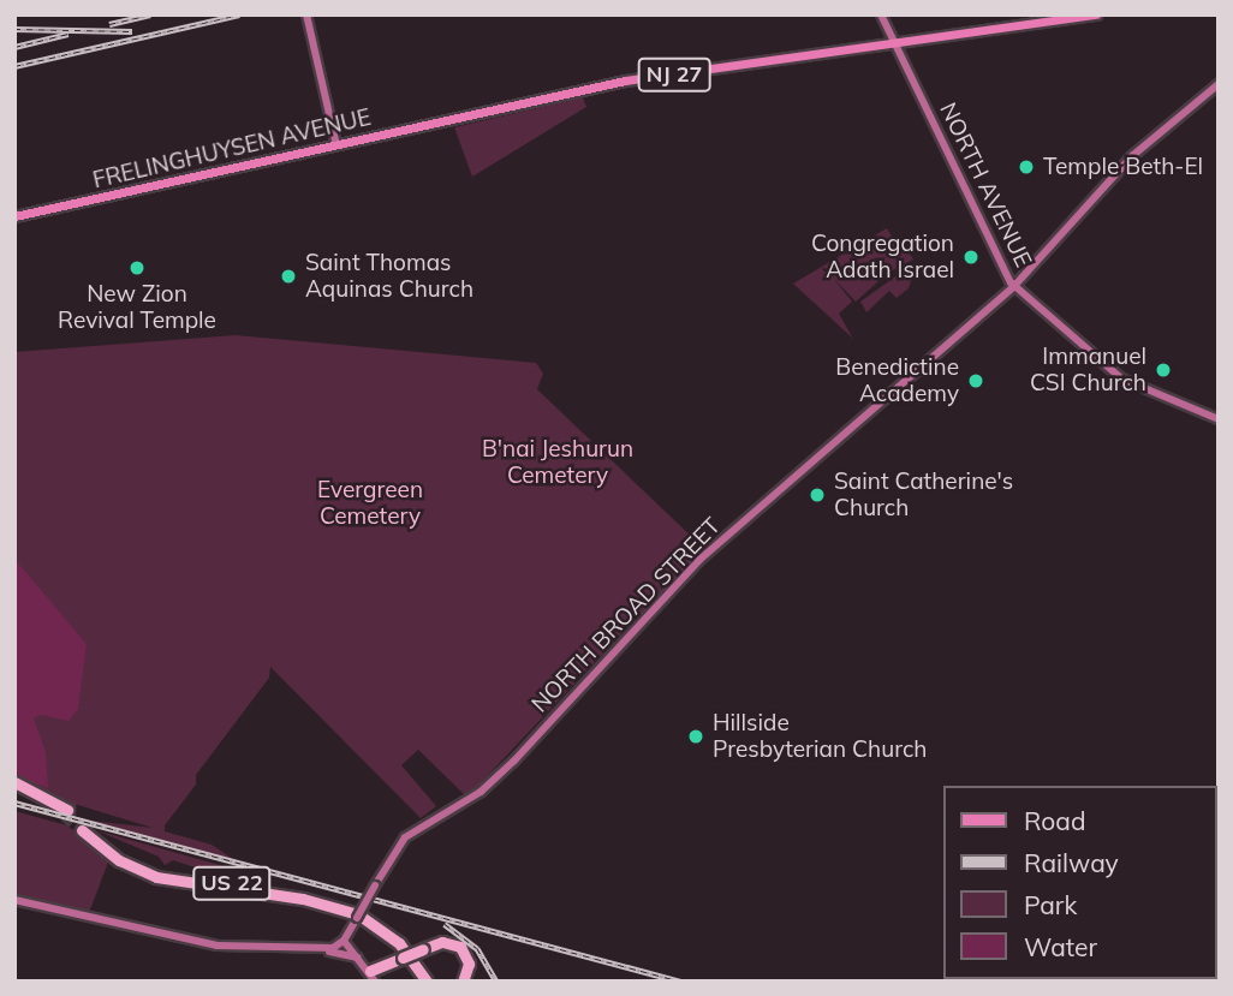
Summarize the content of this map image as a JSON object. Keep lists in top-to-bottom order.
{
  "streets": {
    "highway": ["US 22"],
    "main road": [
      "NJ 27",
      "FRELINGHUYSEN AVENUE",
      "NORTH AVENUE",
      "NORTH BROAD STREET"
    ]
  },
  "crossings": [
    ["NJ 27", "FRELINGHUYSEN AVENUE"],
    ["NJ 27", "NORTH AVENUE"],
    ["FRELINGHUYSEN AVENUE", "NORTH AVENUE"],
    ["NORTH AVENUE", "NORTH BROAD STREET"]
  ],
  "parks": ["B'nai Jeshurun Cemetery", "Evergreen Cemetery"],
  "places": [
    "Temple Beth-El",
    "Congregation Adath Israel",
    "New Zion Revival Temple",
    "Saint Thomas Aquinas Church",
    "Immanuel CSI Church",
    "Benedictine Academy",
    "Saint Catherine's Church",
    "Hillside Presbyterian Church"
  ],
  "legend": [
    "Road",
    "Railway",
    "Park",
    "Water"
  ]
}
